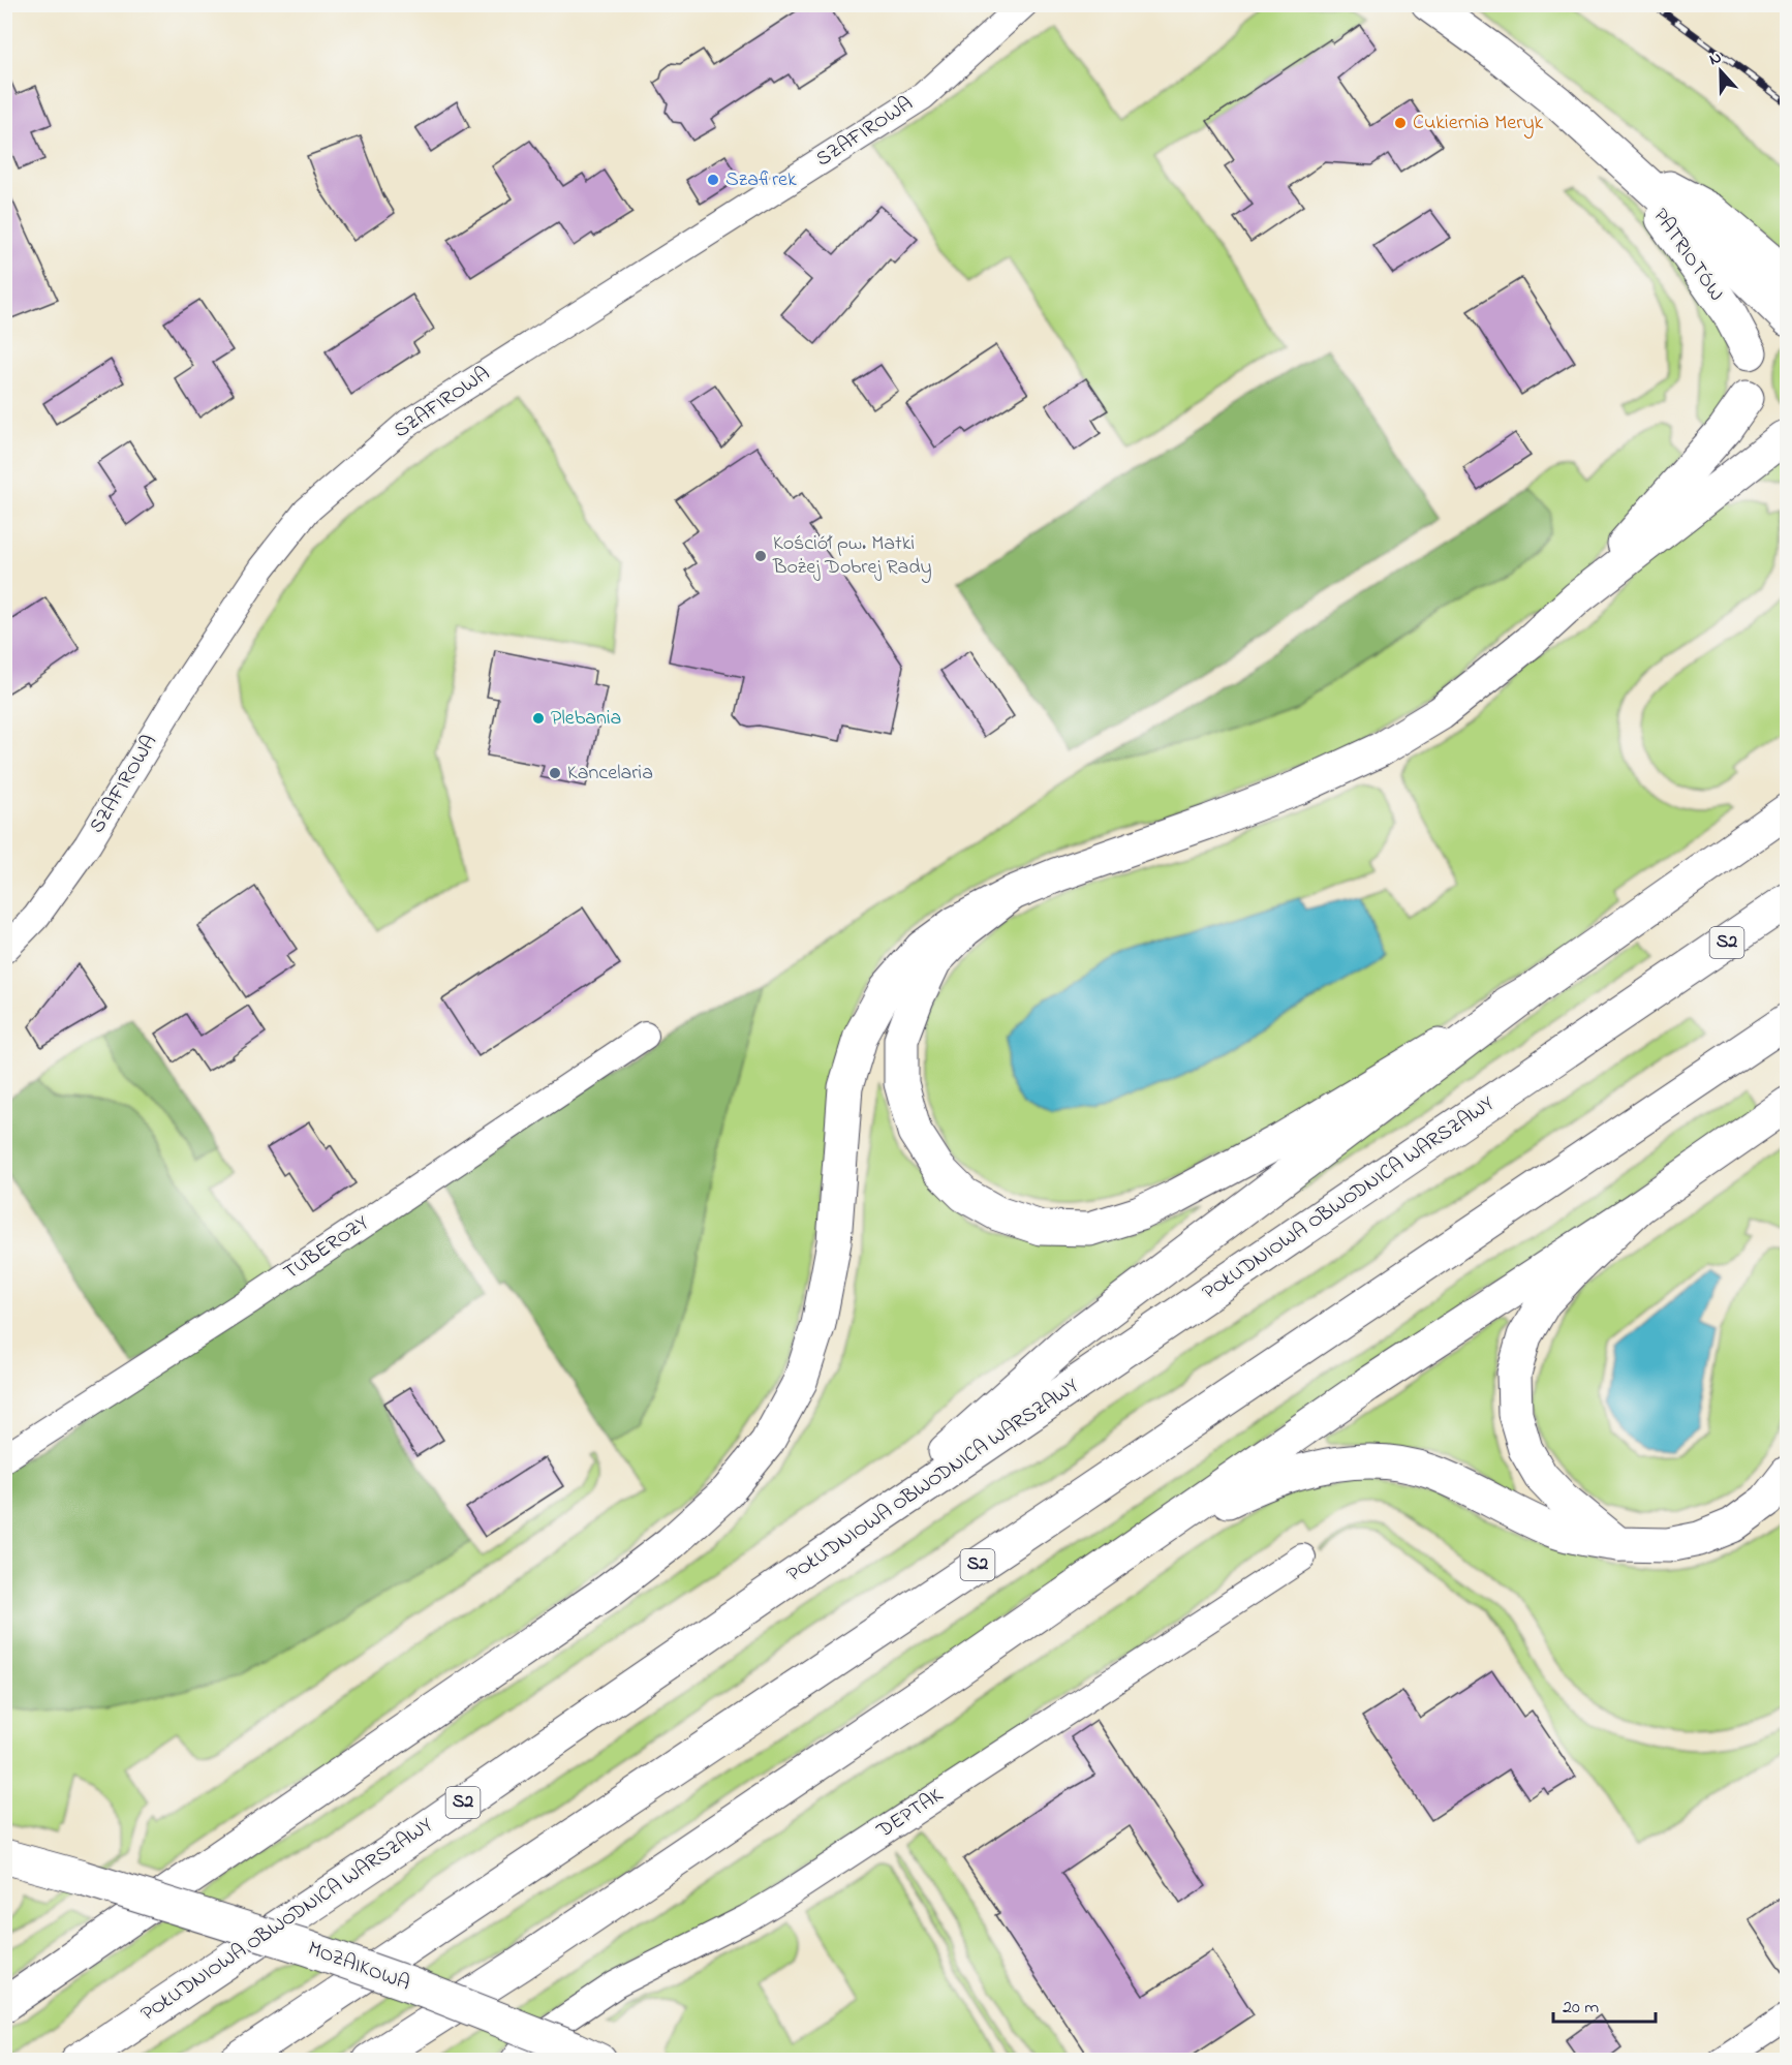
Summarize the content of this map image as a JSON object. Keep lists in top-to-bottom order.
{
  "streets": {
    "main road": [
      "PATRIOTÓW",
      "S2",
      "POŁUDNIOWA OBWODNICA WARSZAWY",
      "MOZAIKOWA"
    ],
    "street": ["SZAFIROWA", "TUBEROZY", "DEPTAK"]
  },
  "places": [
    "Cukiernia Meryk",
    "Szafirek",
    "Kościół pw. Matki Bożej Dobrej Rady",
    "Plebania",
    "Kancelaria"
  ],
  "scale_bar": "20 m",
  "north": "top"
}
